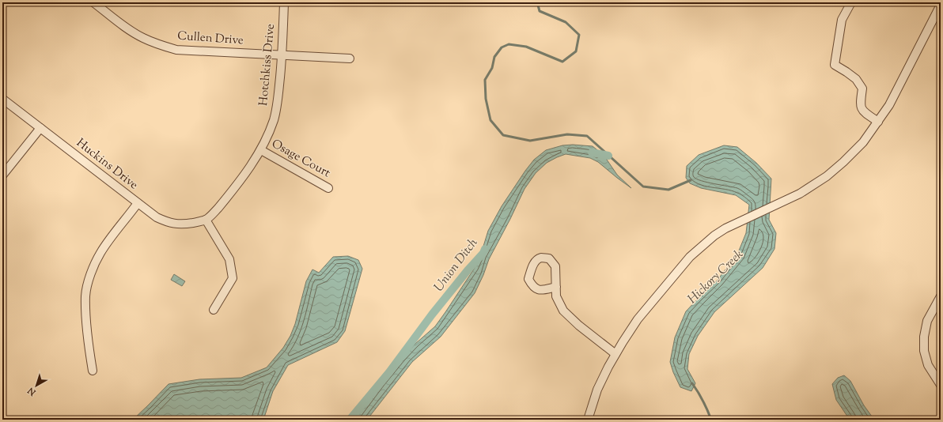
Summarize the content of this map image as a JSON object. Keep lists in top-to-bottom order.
{
  "streets": {
    "street": [
      "Cullen Drive",
      "Hotchkiss Drive",
      "Osage Court",
      "Huckins Drive"
    ]
  },
  "crossings": [
    ["Cullen Drive", "Hotchkiss Drive"],
    ["Hotchkiss Drive", "Osage Court"],
    ["Hotchkiss Drive", "Huckins Drive"]
  ],
  "water": ["Union Ditch", "Hickory Creek"],
  "north": "bottom left"
}
